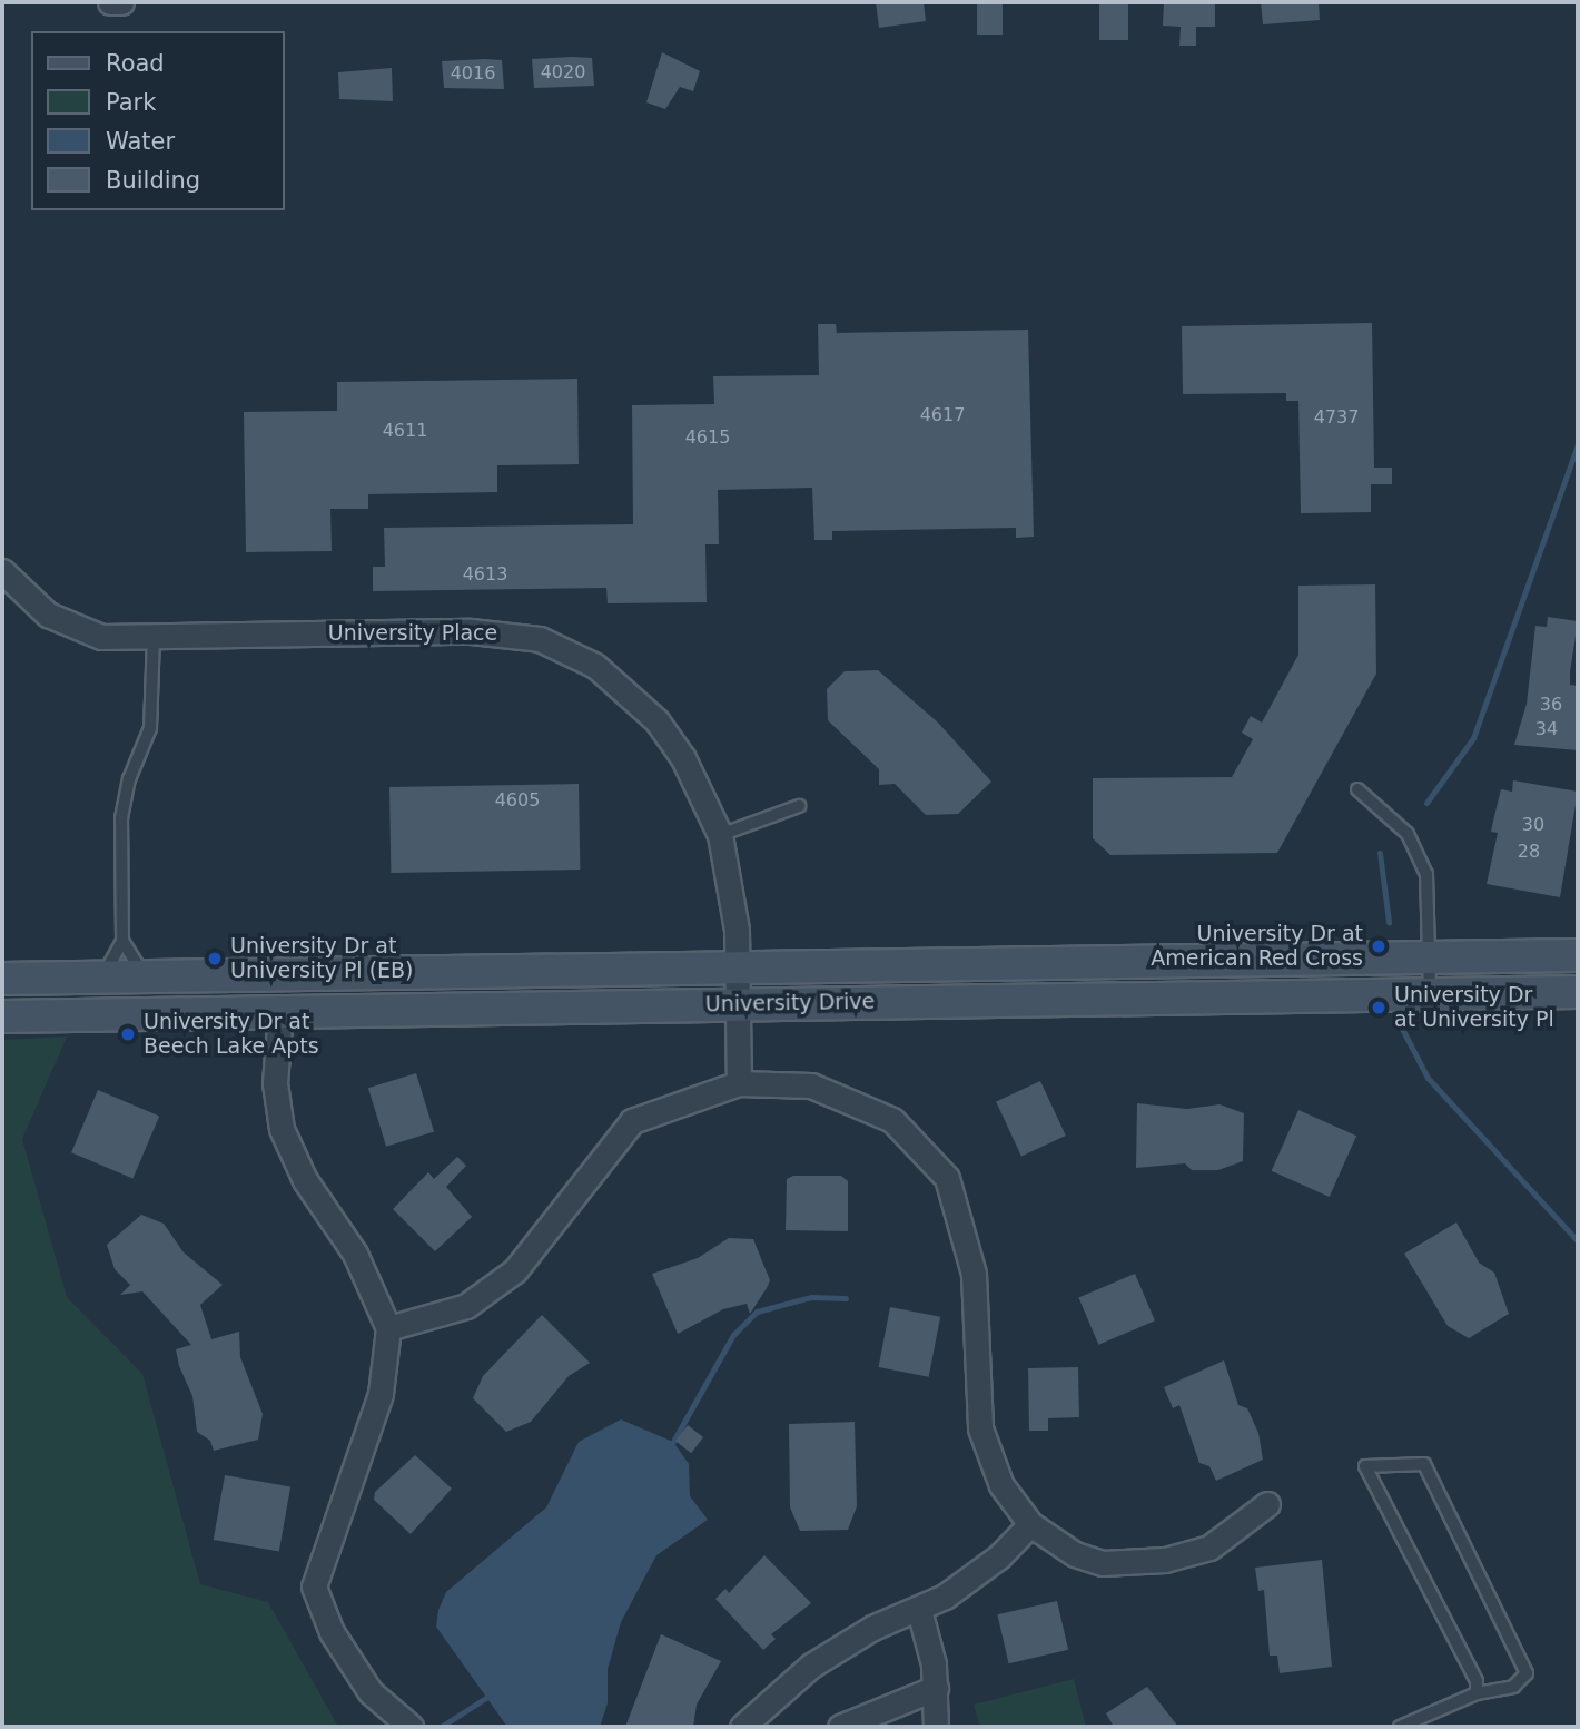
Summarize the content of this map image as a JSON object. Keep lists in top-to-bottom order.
{
  "streets": {
    "main road": ["University Drive"],
    "street": ["University Place"]
  },
  "crossings": [
    ["University Place", "University Drive"]
  ],
  "places": [
    "University Dr at American Red Cross",
    "University Dr at University Pl (EB)",
    "University Dr at University Pl",
    "University Dr at Beech Lake Apts"
  ],
  "house_numbers": [
    "4020",
    "4016",
    "4617",
    "4737",
    "4611",
    "4615",
    "4613",
    "36",
    "34",
    "4605",
    "30",
    "28"
  ],
  "legend": [
    "Road",
    "Park",
    "Water",
    "Building"
  ]
}
